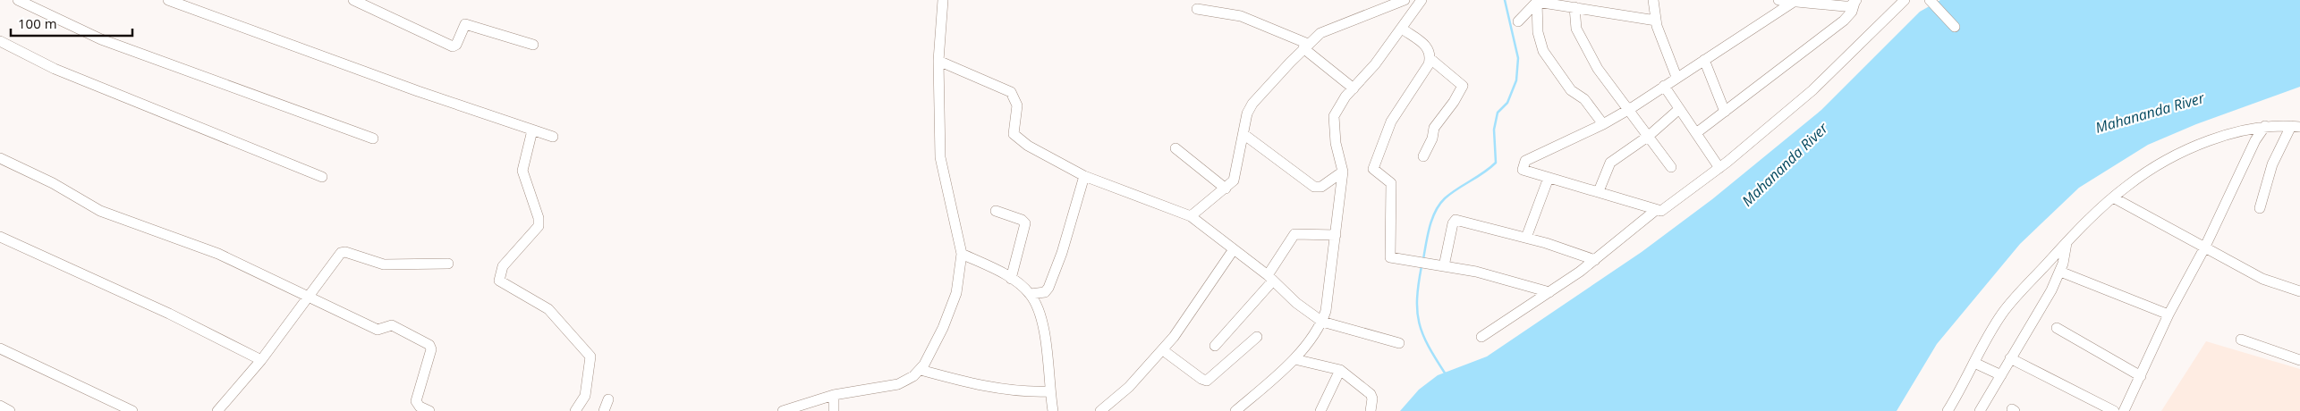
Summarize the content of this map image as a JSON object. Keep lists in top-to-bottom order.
{
  "water": ["Mahananda River"],
  "scale_bar": "100 m"
}
